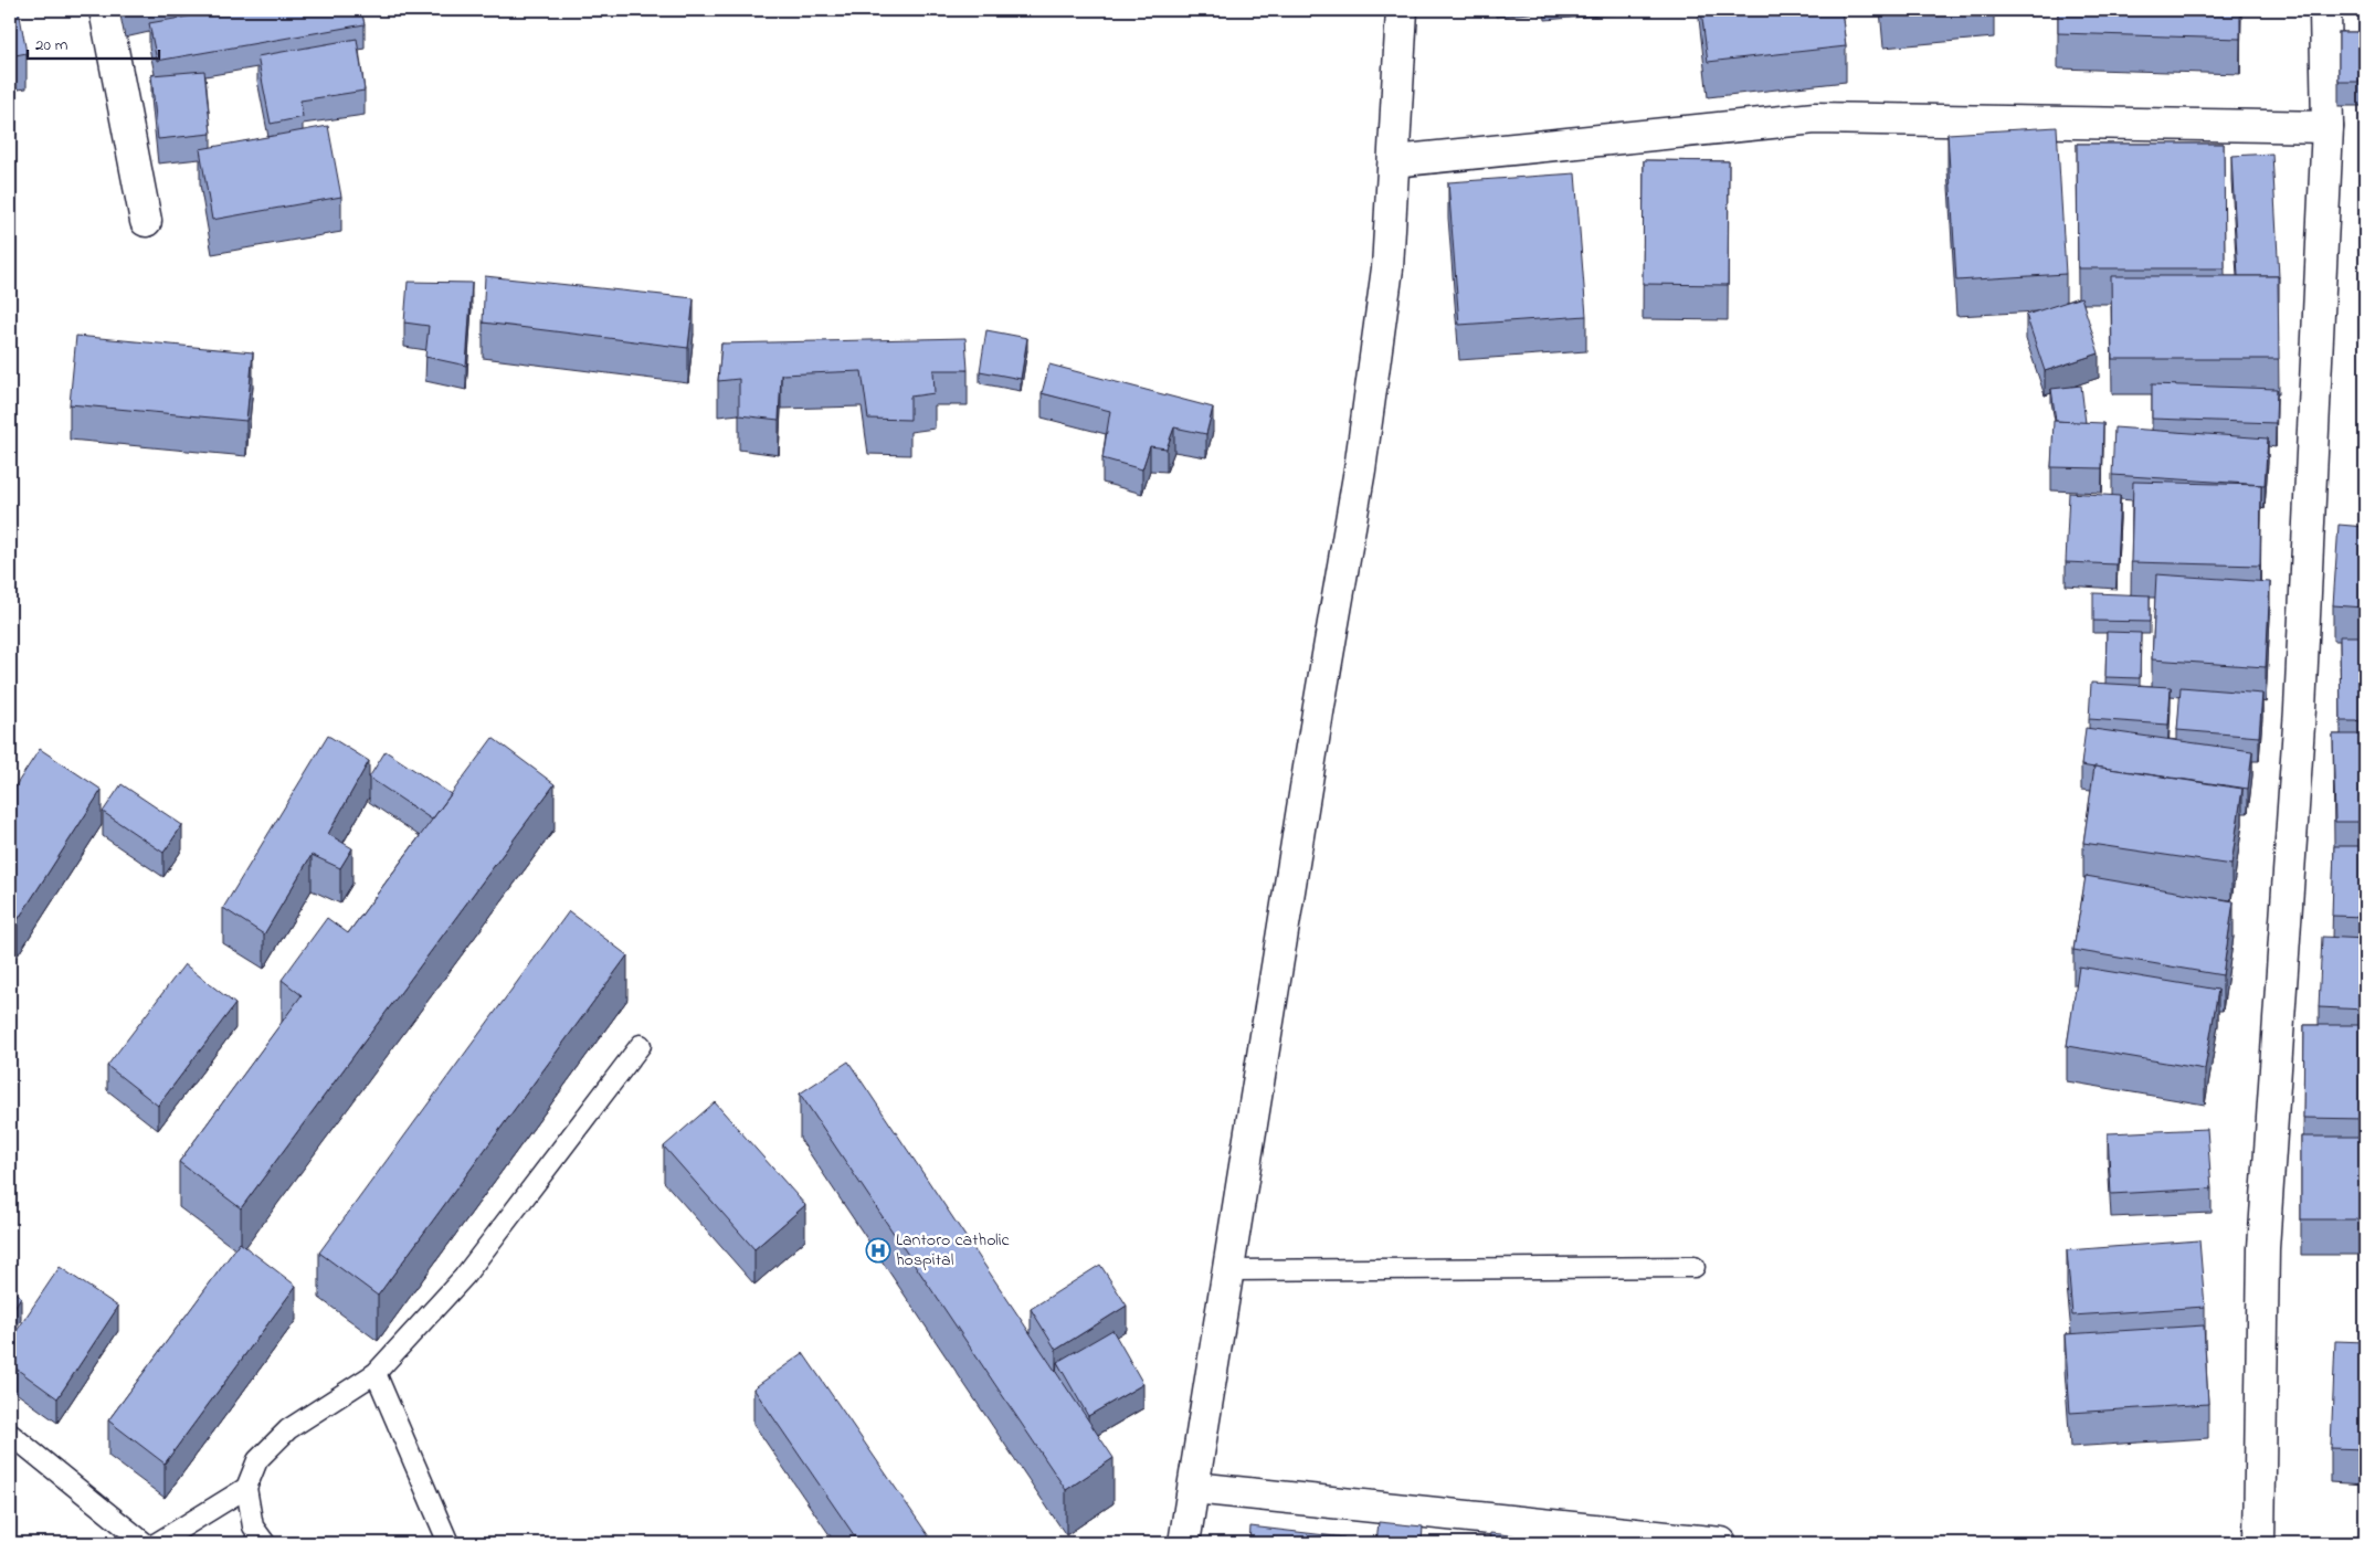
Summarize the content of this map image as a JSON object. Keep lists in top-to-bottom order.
{
  "places": {
    "hospital": ["Lantoro catholic hospital"]
  },
  "scale_bar": "20 m"
}
